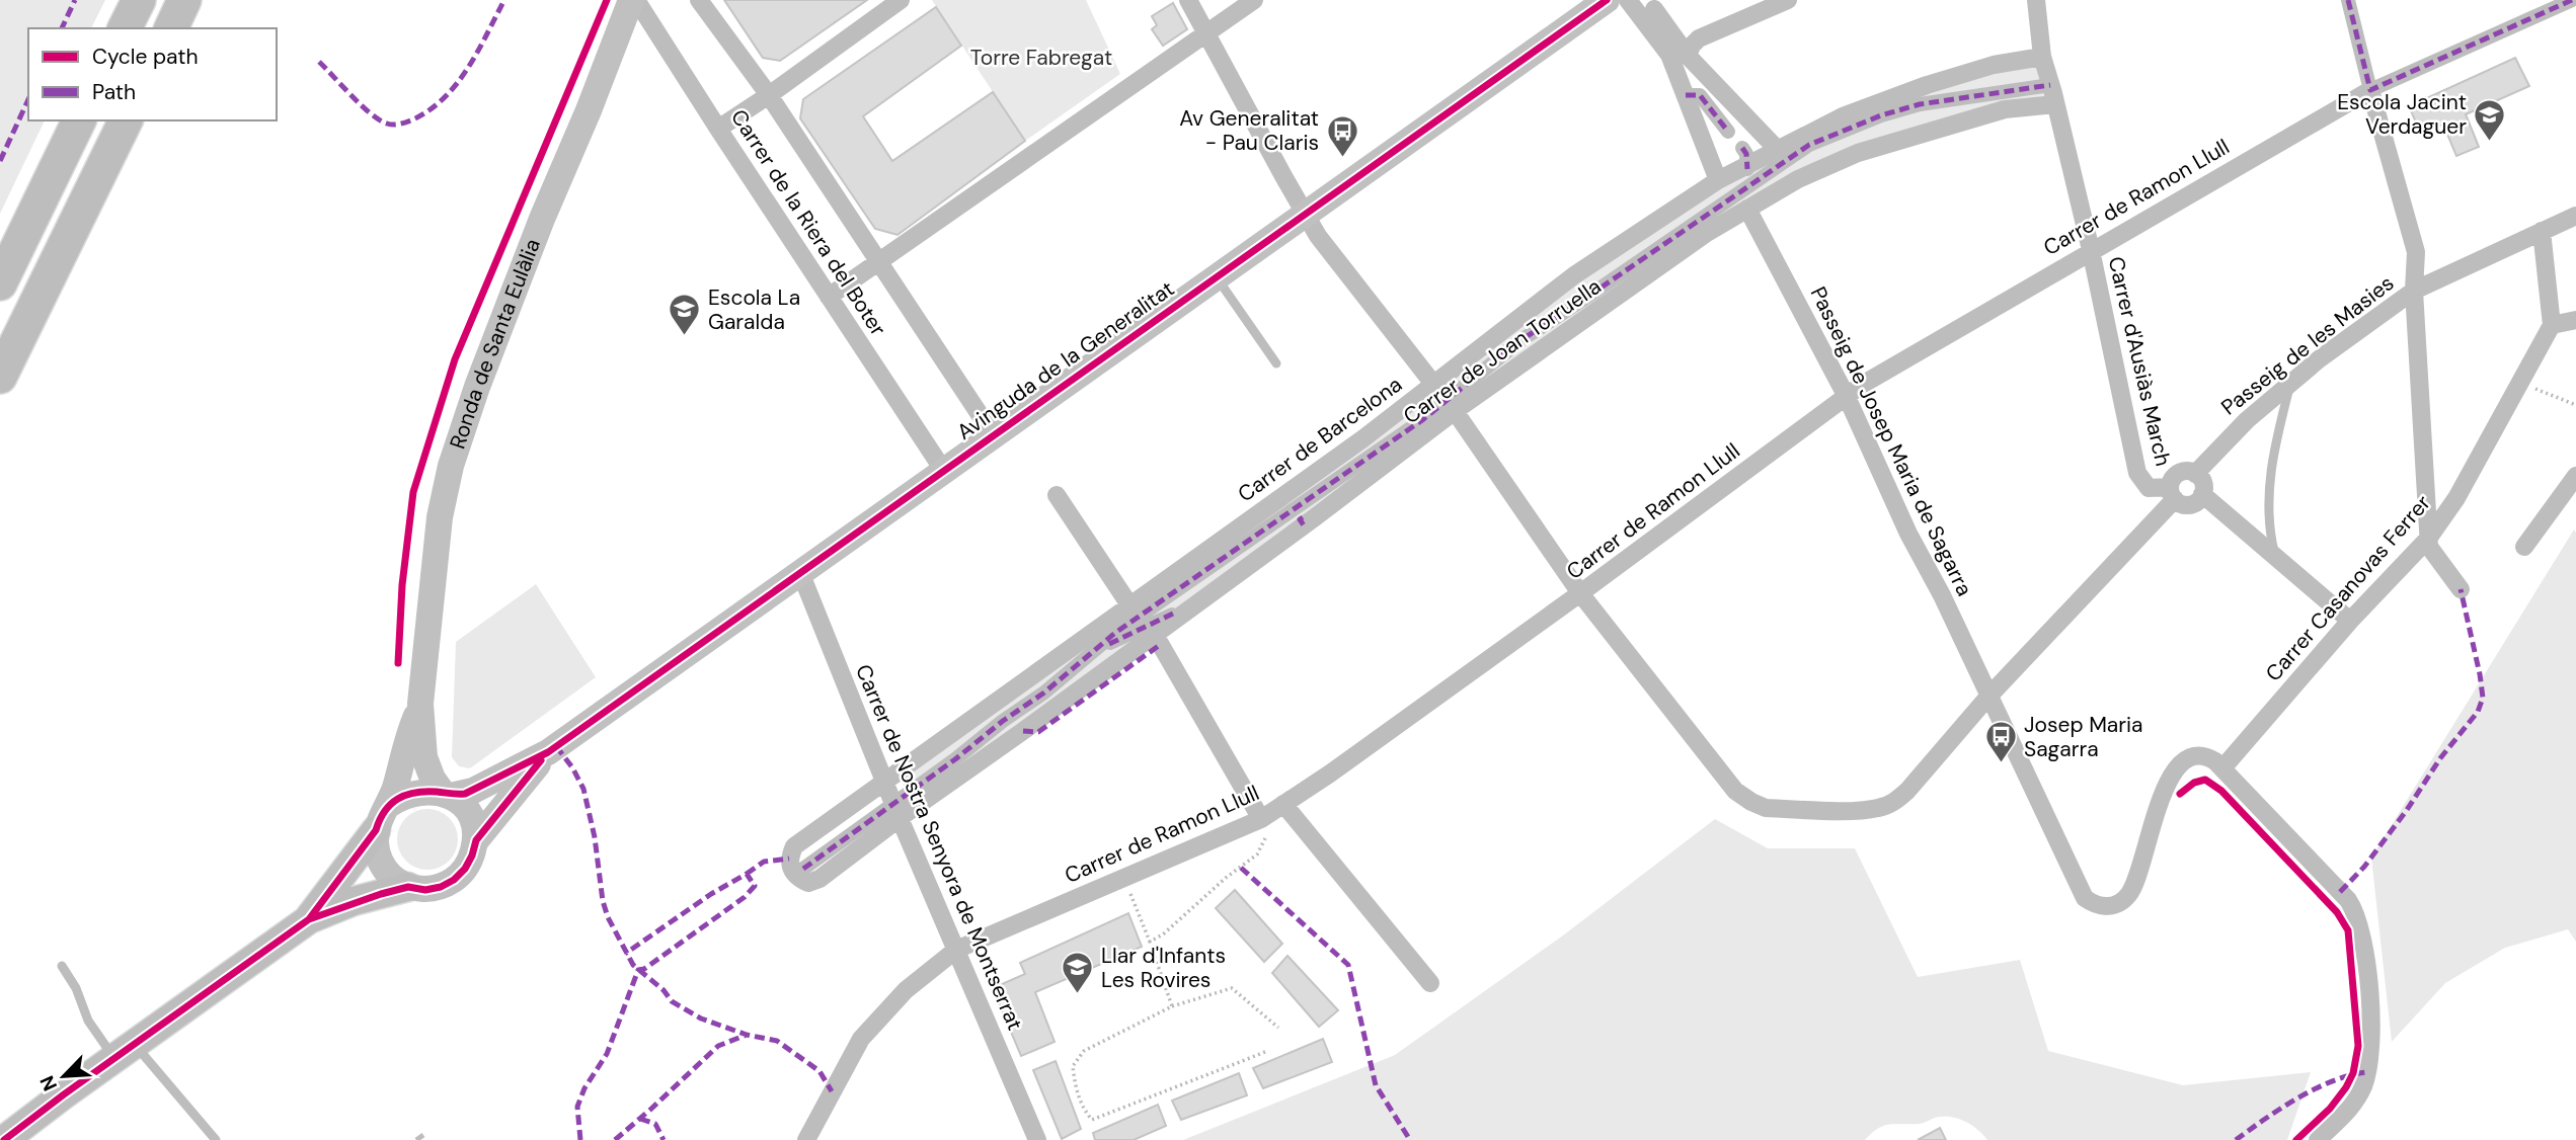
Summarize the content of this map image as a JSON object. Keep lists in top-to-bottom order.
{
  "streets": {
    "main road": ["Ronda de Santa Eulàlia", "Avinguda de la Generalitat"],
    "street": [
      "Carrer de Ramon Llull",
      "Carrer de la Riera del Boter",
      "Passeig de les Masies",
      "Carrer de Joan Torruella",
      "Carrer d'Ausiàs March",
      "Carrer de Barcelona",
      "Passeig de Josep Maria de Sagarra",
      "Carrer Casanovas Ferrer",
      "Carrer de Nostra Senyora de Montserrat"
    ]
  },
  "crossings": [
    ["Carrer de Ramon Llull", "Carrer d'Ausiàs March"],
    ["Carrer de Ramon Llull", "Passeig de Josep Maria de Sagarra"],
    ["Carrer de Ramon Llull", "Carrer de Nostra Senyora de Montserrat"],
    ["Carrer de la Riera del Boter", "Ronda de Santa Eulàlia"],
    ["Carrer de la Riera del Boter", "Avinguda de la Generalitat"],
    ["Passeig de les Masies", "Carrer d'Ausiàs March"],
    ["Carrer de Joan Torruella", "Carrer d'Ausiàs March"],
    ["Carrer de Joan Torruella", "Carrer de Barcelona"],
    ["Carrer de Joan Torruella", "Passeig de Josep Maria de Sagarra"],
    ["Carrer de Joan Torruella", "Carrer de Nostra Senyora de Montserrat"],
    ["Avinguda de la Generalitat", "Carrer de Nostra Senyora de Montserrat"],
    ["Carrer d'Ausiàs March", "Carrer de Barcelona"],
    ["Carrer de Barcelona", "Carrer de Nostra Senyora de Montserrat"],
    ["Passeig de Josep Maria de Sagarra", "Carrer Casanovas Ferrer"]
  ],
  "parks": ["Torre Fabregat"],
  "places": {
    "school or university": ["Escola Jacint Verdaguer", "Escola La Garalda", "Llar d'Infants Les Rovires"],
    "bus stop": ["Av Generalitat - Pau Claris", "Josep Maria Sagarra"]
  },
  "legend": ["Cycle path", "Path"],
  "north": "bottom left"
}
